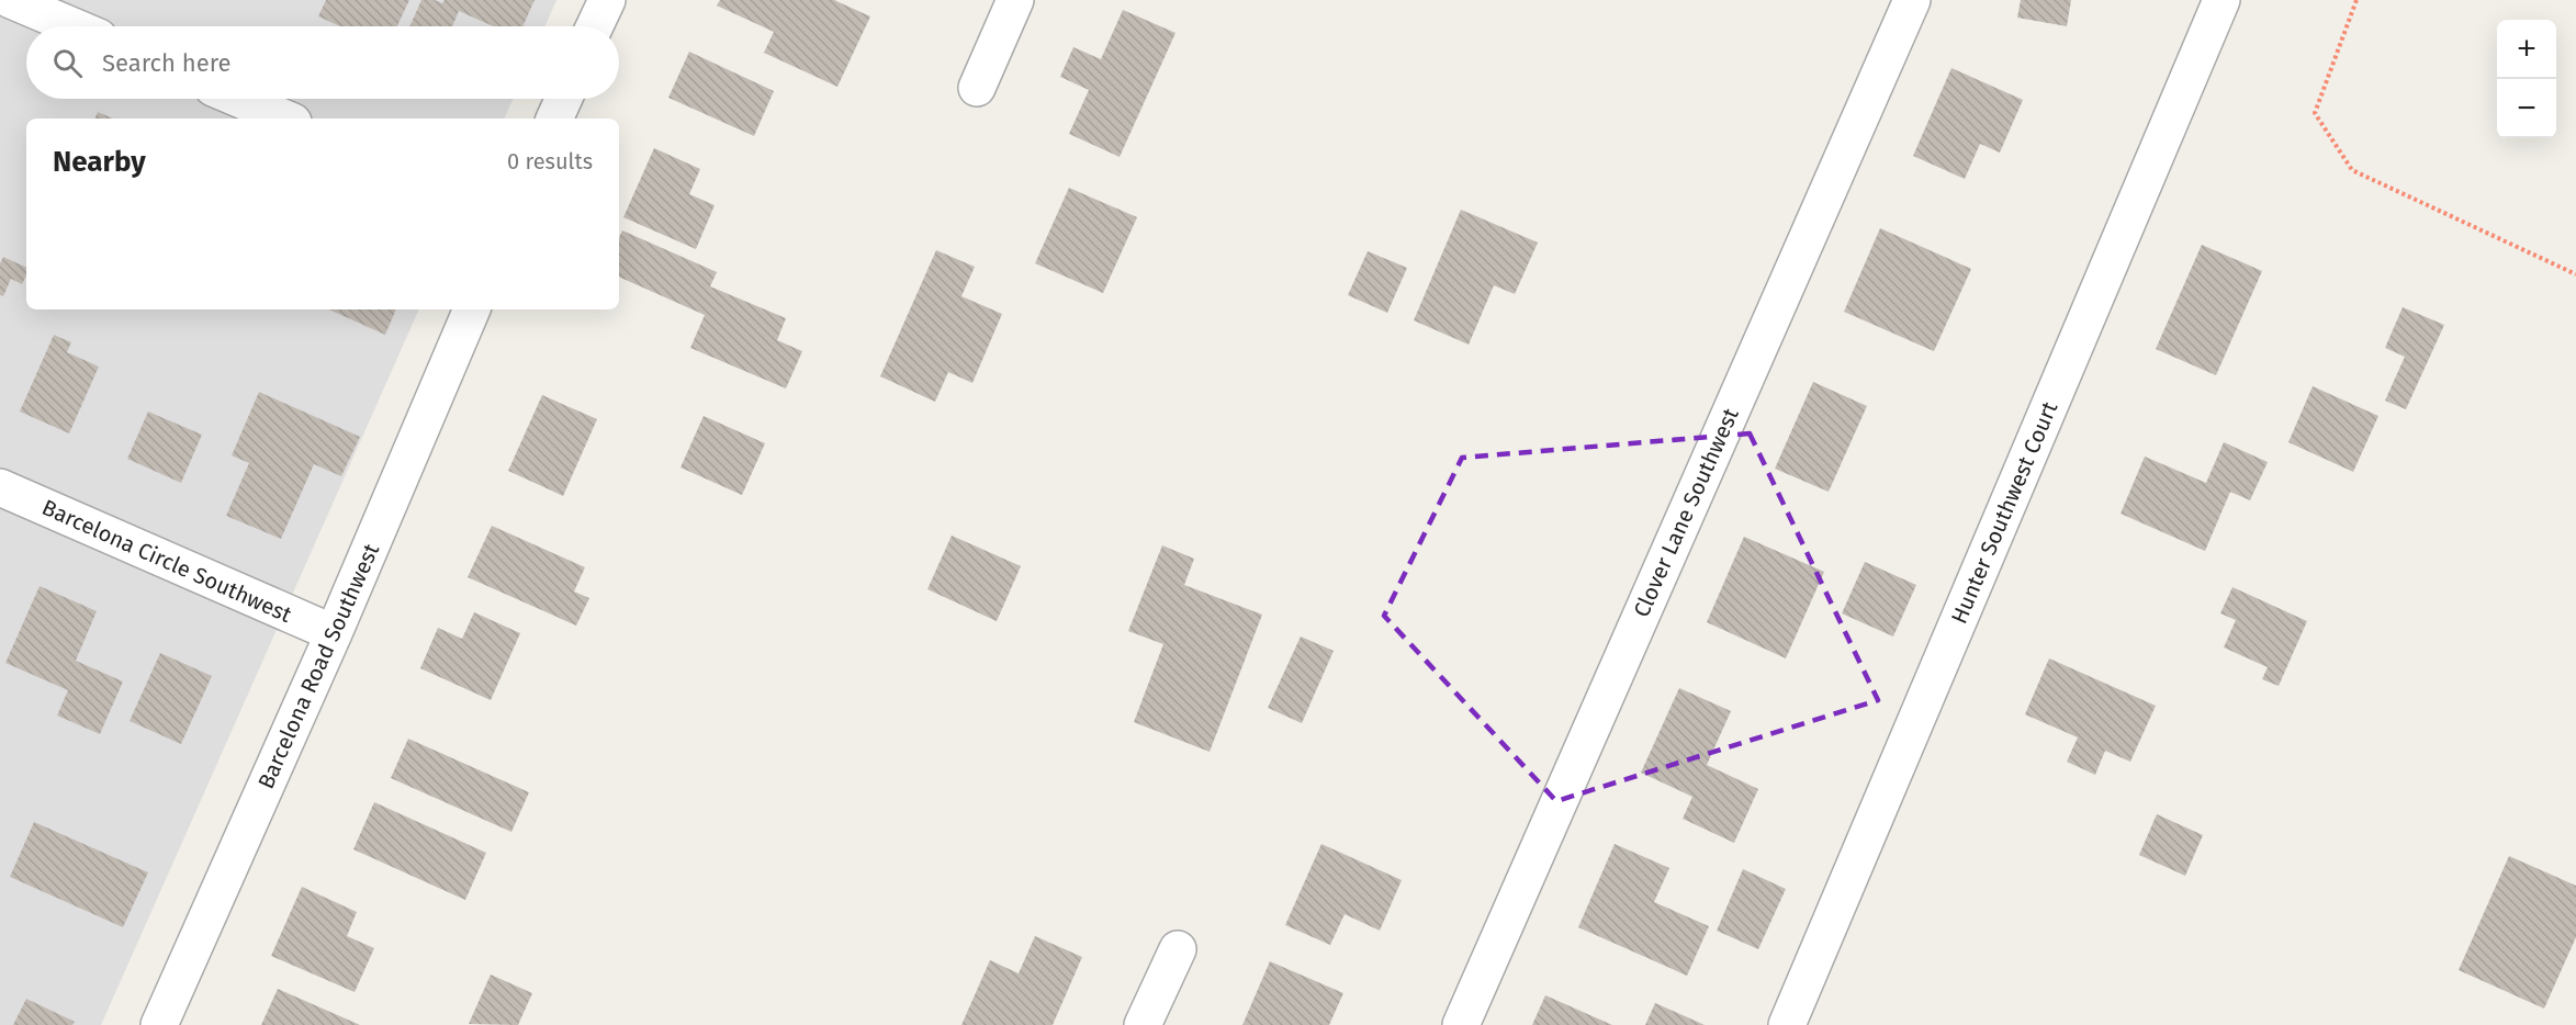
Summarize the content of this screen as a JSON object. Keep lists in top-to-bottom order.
{
  "streets": {
    "street": [
      "Clover Lane Southwest",
      "Hunter Southwest Court",
      "Barcelona Circle Southwest",
      "Barcelona Road Southwest"
    ]
  },
  "crossings": [
    ["Barcelona Circle Southwest", "Barcelona Road Southwest"]
  ],
  "page": {
    "map_buttons": ["+", "−"],
    "search": "Search here",
    "heading": ["Nearby", "0 results"]
  }
}
